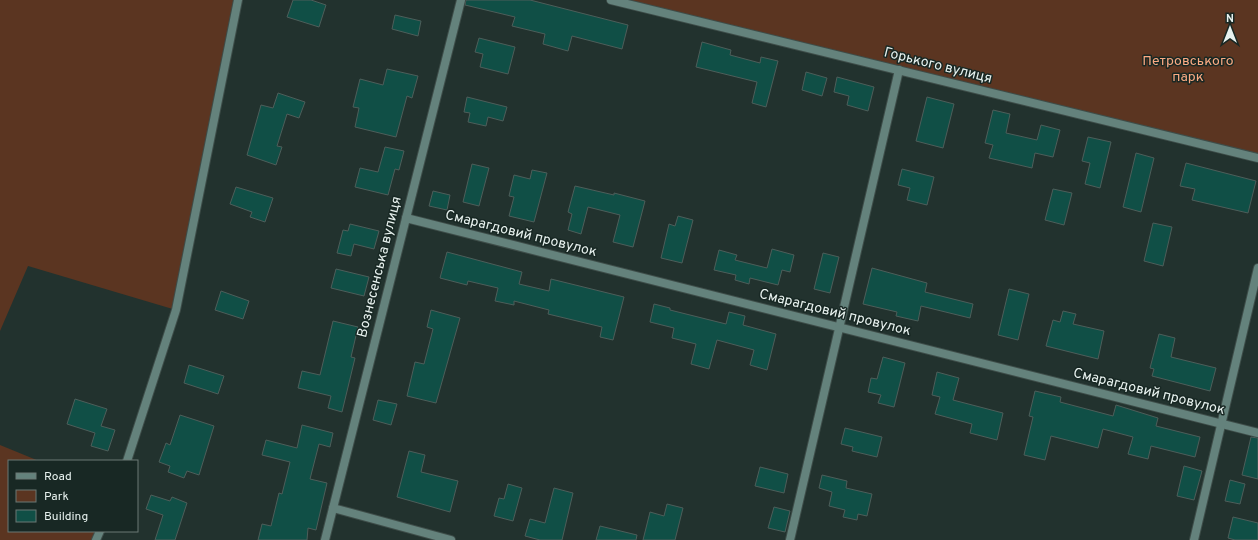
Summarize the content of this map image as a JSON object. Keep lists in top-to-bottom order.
{
  "streets": {
    "street": ["Горького вулиця", "Смарагдовий провулок", "Вознесенська вулиця"]
  },
  "crossings": [
    ["Смарагдовий провулок", "Вознесенська вулиця"]
  ],
  "parks": ["Петровського парк"],
  "legend": ["Road", "Park", "Building"],
  "north": "top"
}
